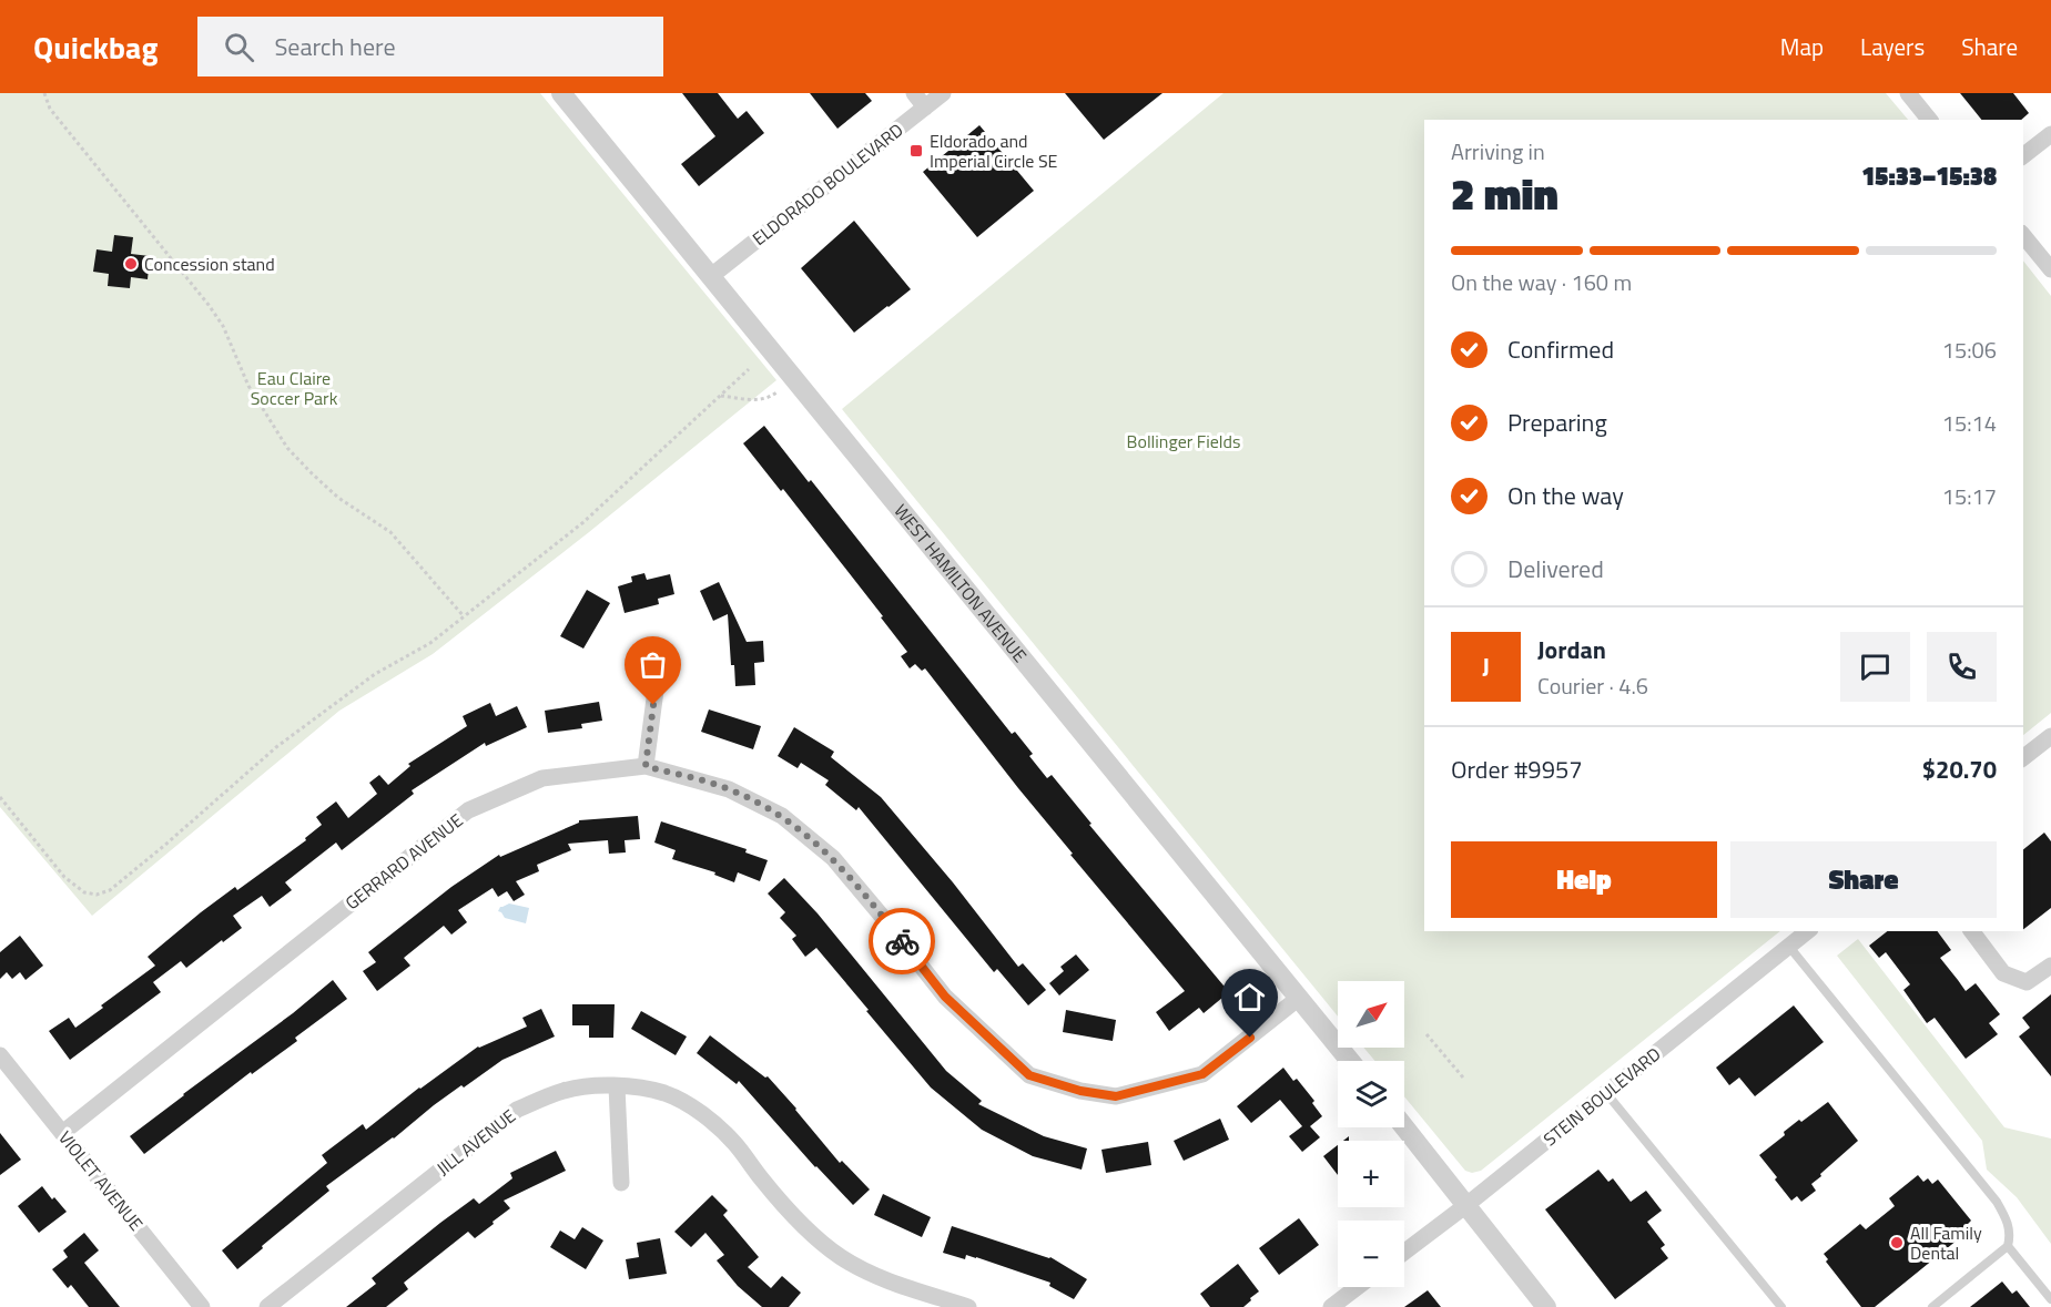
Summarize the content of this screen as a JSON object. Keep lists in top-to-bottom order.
{
  "streets": {
    "street": [
      "ELDORADO BOULEVARD",
      "WEST HAMILTON AVENUE",
      "GERRARD AVENUE",
      "STEIN BOULEVARD",
      "JILL AVENUE",
      "VIOLET AVENUE"
    ]
  },
  "crossings": [
    ["ELDORADO BOULEVARD", "WEST HAMILTON AVENUE"],
    ["WEST HAMILTON AVENUE", "GERRARD AVENUE"],
    ["GERRARD AVENUE", "VIOLET AVENUE"]
  ],
  "parks": ["Eau Claire Soccer Park", "Bollinger Fields"],
  "places": {
    "transit": ["Eldorado and Imperial Circle SE"],
    "other": ["Concession stand", "All Family Dental"]
  },
  "north": "top right",
  "page": {
    "header": "Quickbag",
    "search": "Search here",
    "nav": ["Map", "Layers", "Share"],
    "heading": ["2 min", "Arriving in", "15:33–15:38"],
    "panel": [
      "Jordan",
      "Courier · 4.6",
      "Order #9957",
      "$20.70"
    ],
    "bar": "On the way · 160 m",
    "list": [
      ["Confirmed", "15:06"],
      ["Preparing", "15:14"],
      ["On the way", "15:17"],
      "Delivered"
    ],
    "round": "J",
    "buttons": ["Help", "Share"],
    "map_buttons": ["+", "−"]
  }
}
